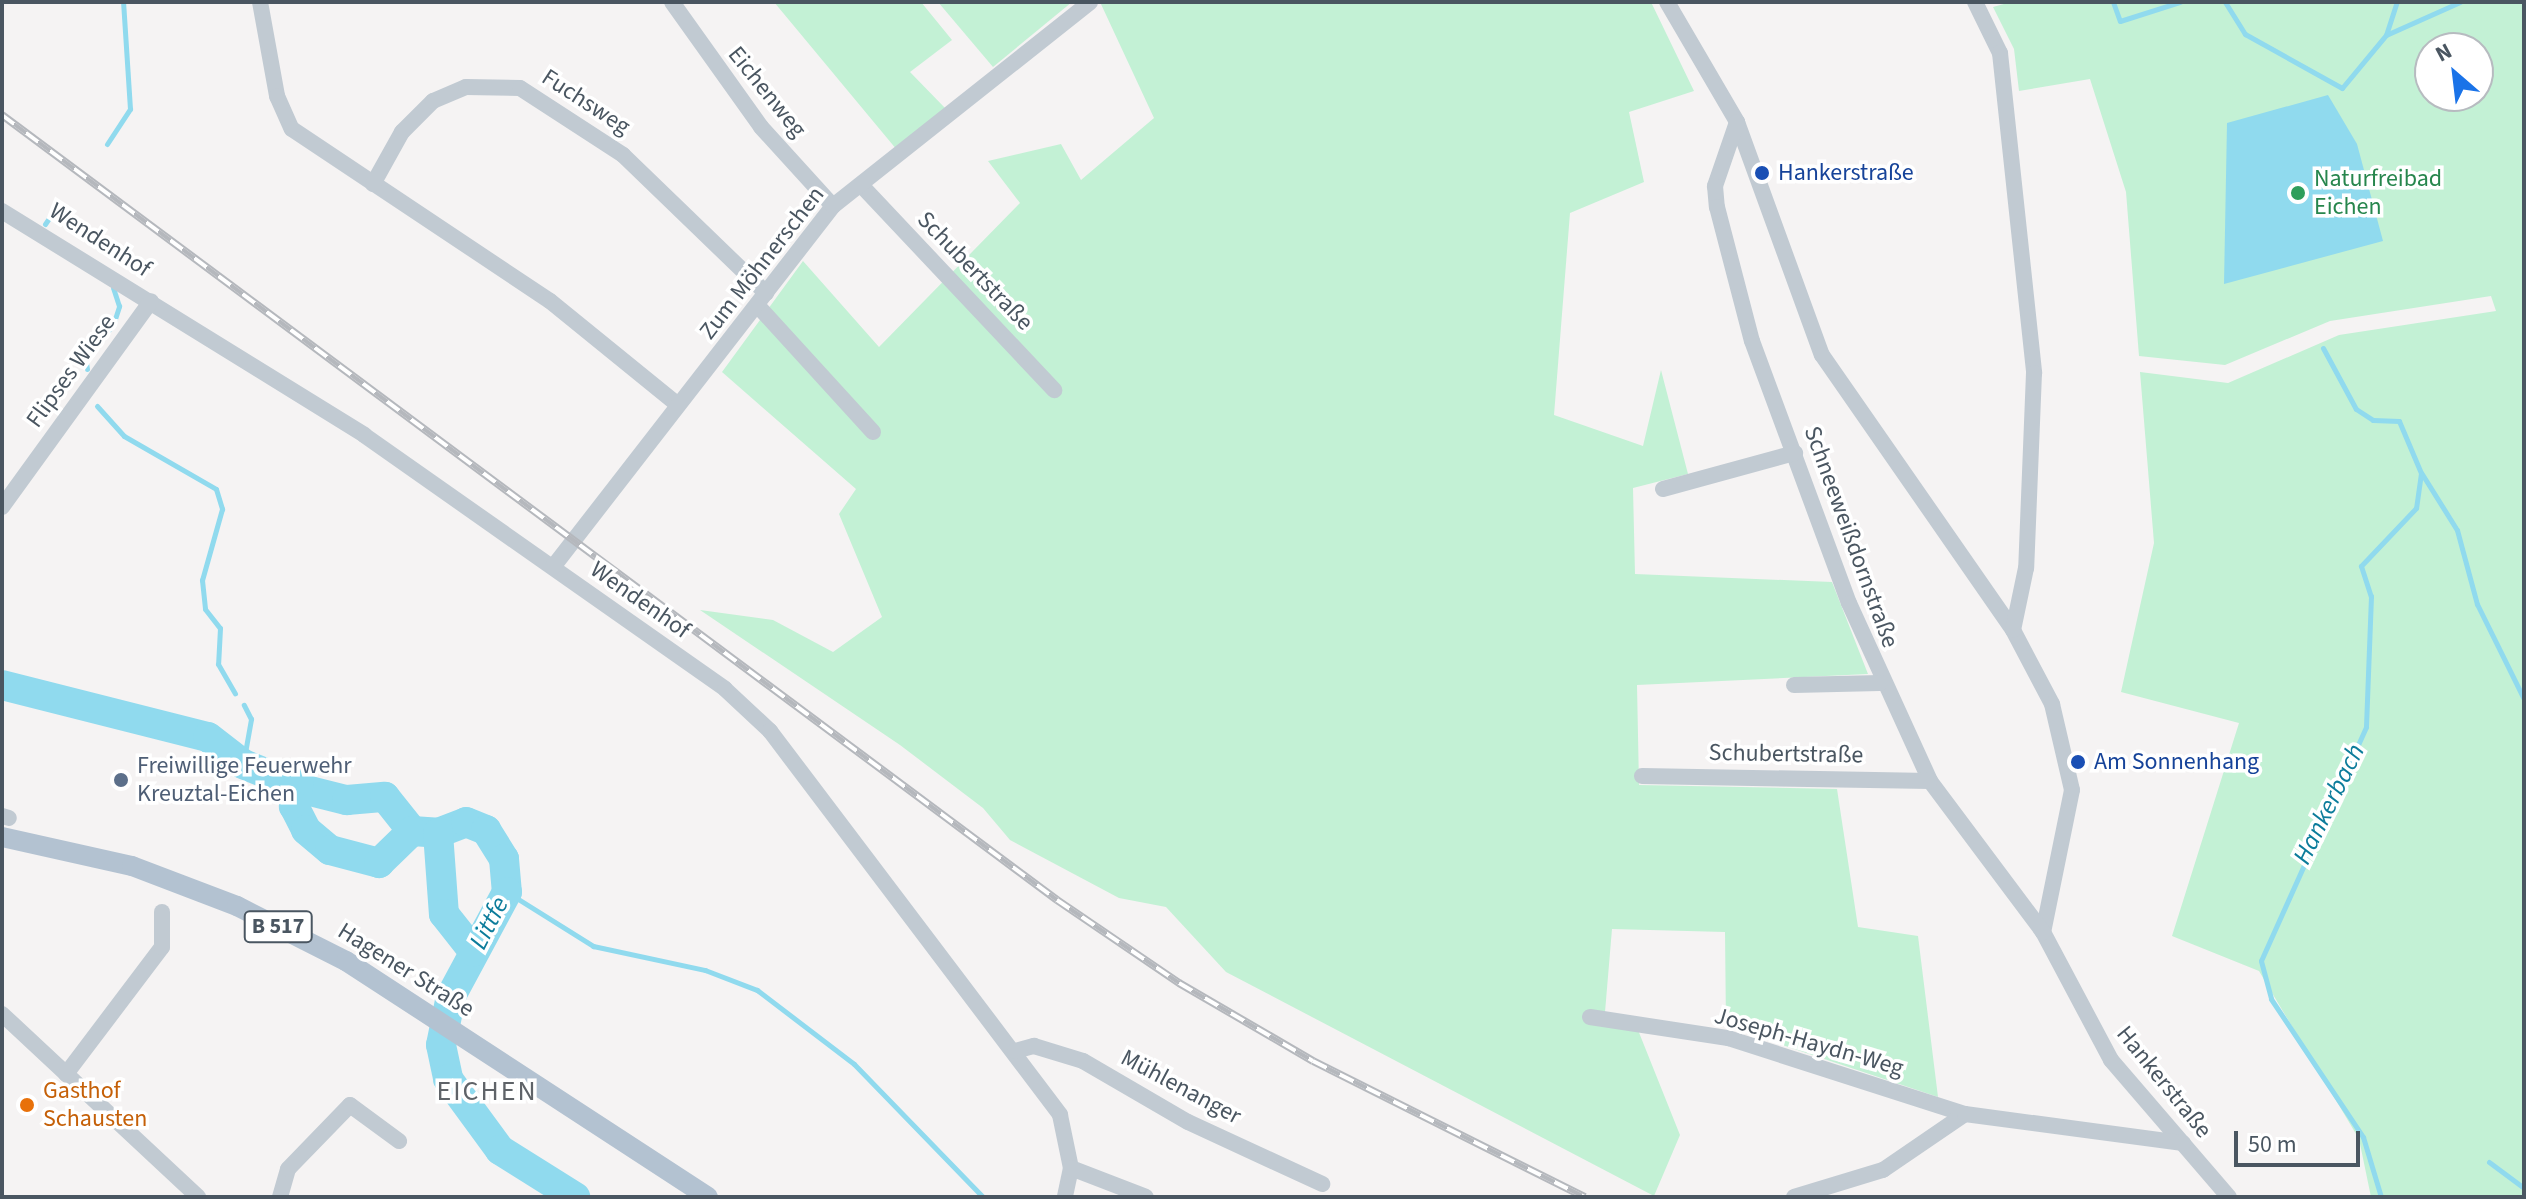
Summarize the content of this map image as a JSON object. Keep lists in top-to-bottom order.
{
  "streets": {
    "main road": ["B 517", "Hagener Straße"],
    "street": [
      "Eichenweg",
      "Fuchsweg",
      "Wendenhof",
      "Zum Möhnerschen",
      "Schubertstraße",
      "Flipses Wiese",
      "Schneeweißdornstraße",
      "Joseph-Haydn-Weg",
      "Hankerstraße",
      "Mühlenanger"
    ]
  },
  "crossings": [
    ["Eichenweg", "Zum Möhnerschen"],
    ["Fuchsweg", "Zum Möhnerschen"],
    ["Wendenhof", "Zum Möhnerschen"],
    ["Wendenhof", "Flipses Wiese"],
    ["Wendenhof", "Mühlenanger"],
    ["Zum Möhnerschen", "Schubertstraße"],
    ["Schubertstraße", "Schneeweißdornstraße"],
    ["Schneeweißdornstraße", "Hankerstraße"],
    ["Joseph-Haydn-Weg", "Hankerstraße"]
  ],
  "districts": ["EICHEN"],
  "water": ["Hankerbach", "Littfe"],
  "places": [
    "Hankerstraße",
    "Naturfreibad Eichen",
    "Am Sonnenhang",
    "Freiwillige Feuerwehr Kreuztal-Eichen",
    "Gasthof Schausten"
  ],
  "scale_bar": "50 m",
  "north": "top left"
}
